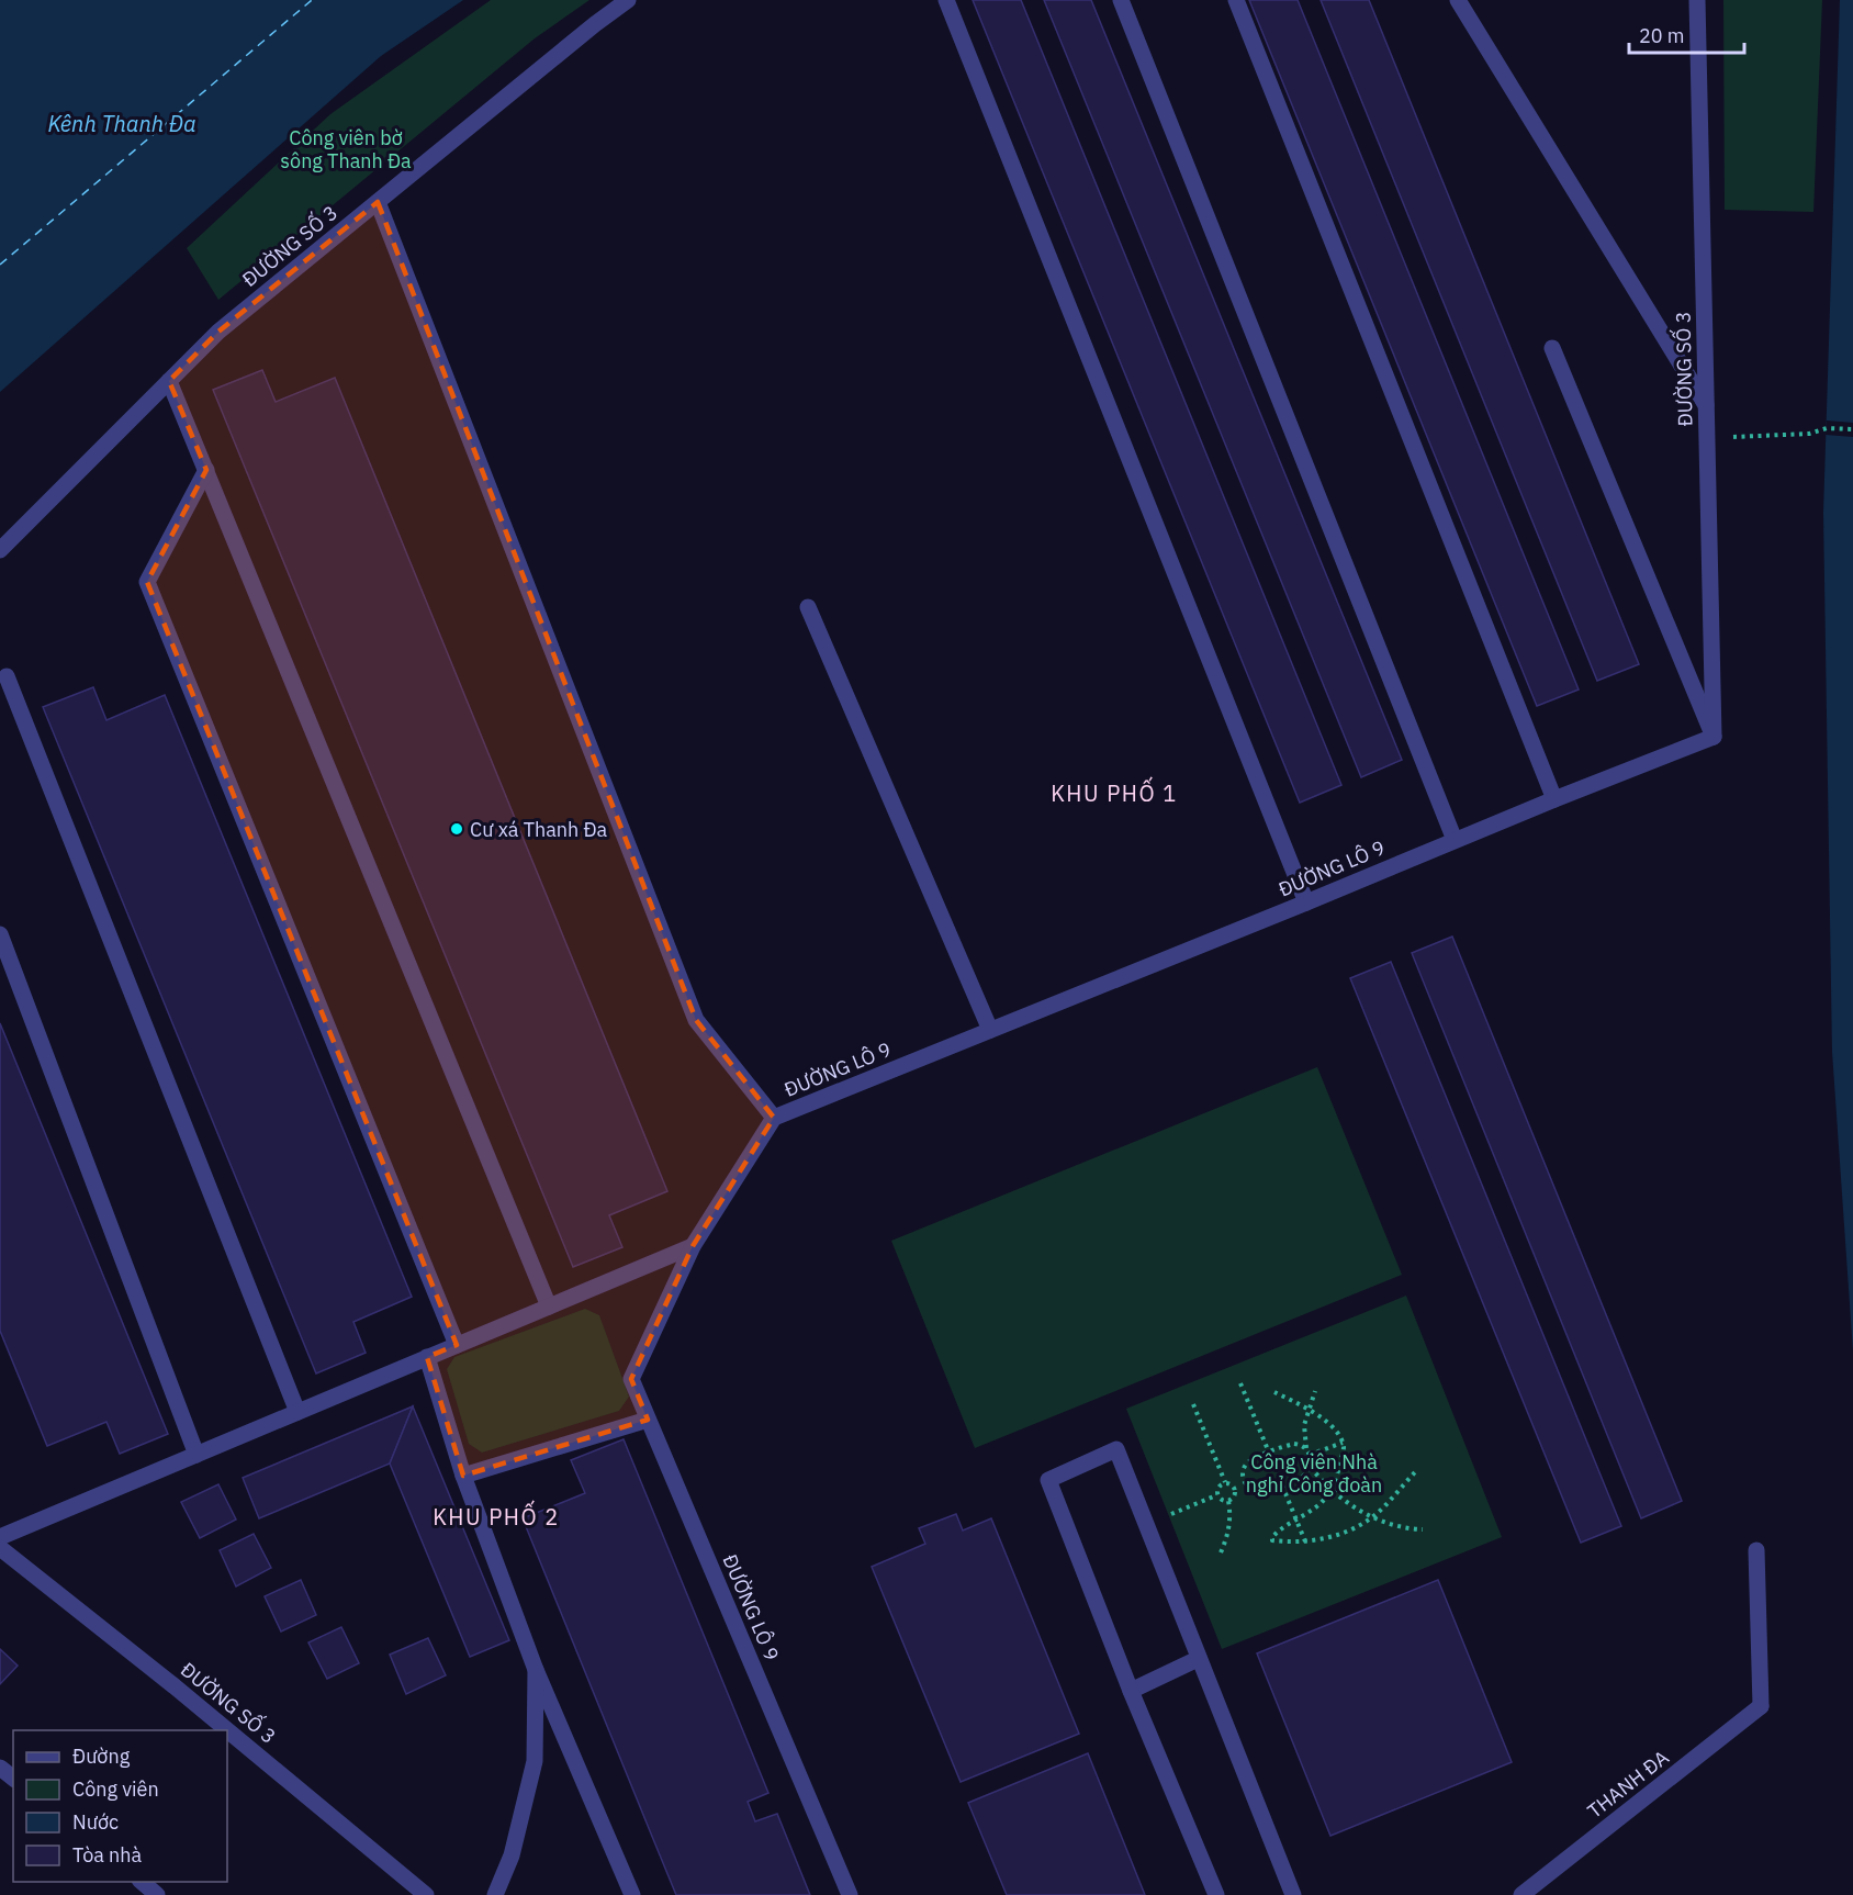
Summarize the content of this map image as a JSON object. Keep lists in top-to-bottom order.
{
  "streets": {
    "street": ["ĐƯỜNG SỐ 3", "ĐƯỜNG LÔ 9", "THANH ĐA"]
  },
  "crossings": [
    ["ĐƯỜNG SỐ 3", "ĐƯỜNG LÔ 9"]
  ],
  "districts": ["KHU PHỐ 1", "KHU PHỐ 2"],
  "water": ["Kênh Thanh Đa"],
  "parks": ["Công viên bờ sông Thanh Đa", "Công viên Nhà nghỉ Công đoàn"],
  "places": ["Cư xá Thanh Đa"],
  "legend": [
    "Đường",
    "Công viên",
    "Nước",
    "Tòa nhà"
  ],
  "scale_bar": "20 m"
}
